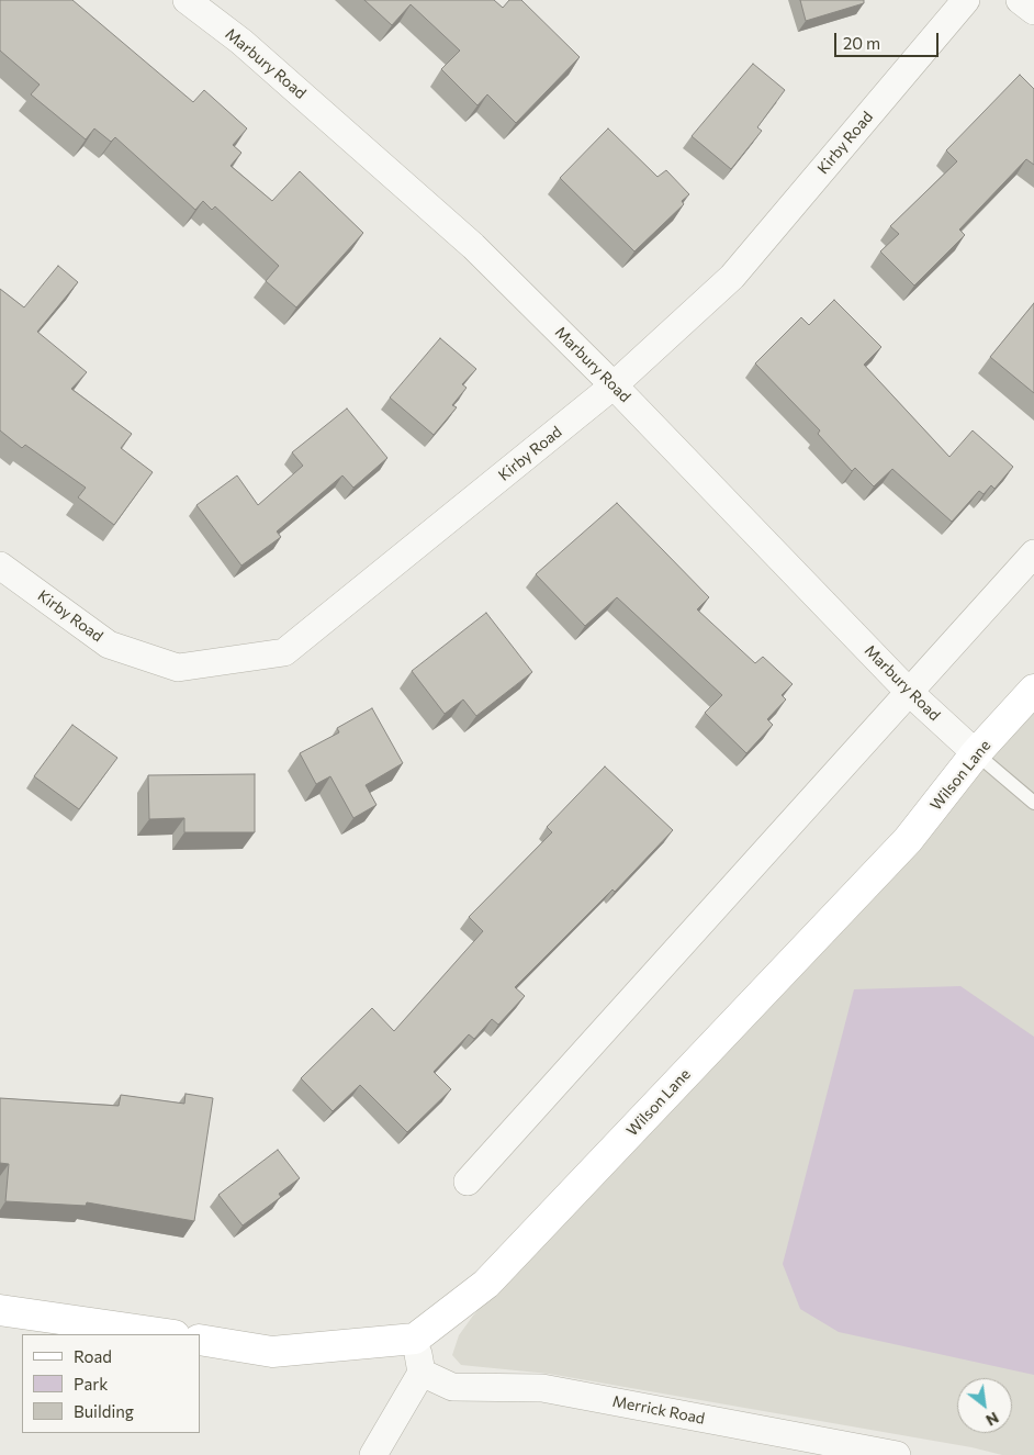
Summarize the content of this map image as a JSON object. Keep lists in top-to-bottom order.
{
  "streets": {
    "main road": ["Wilson Lane"],
    "street": ["Marbury Road", "Kirby Road", "Merrick Road"]
  },
  "crossings": [
    ["Marbury Road", "Kirby Road"],
    ["Marbury Road", "Wilson Lane"]
  ],
  "legend": ["Road", "Park", "Building"],
  "scale_bar": "20 m",
  "north": "bottom right"
}
